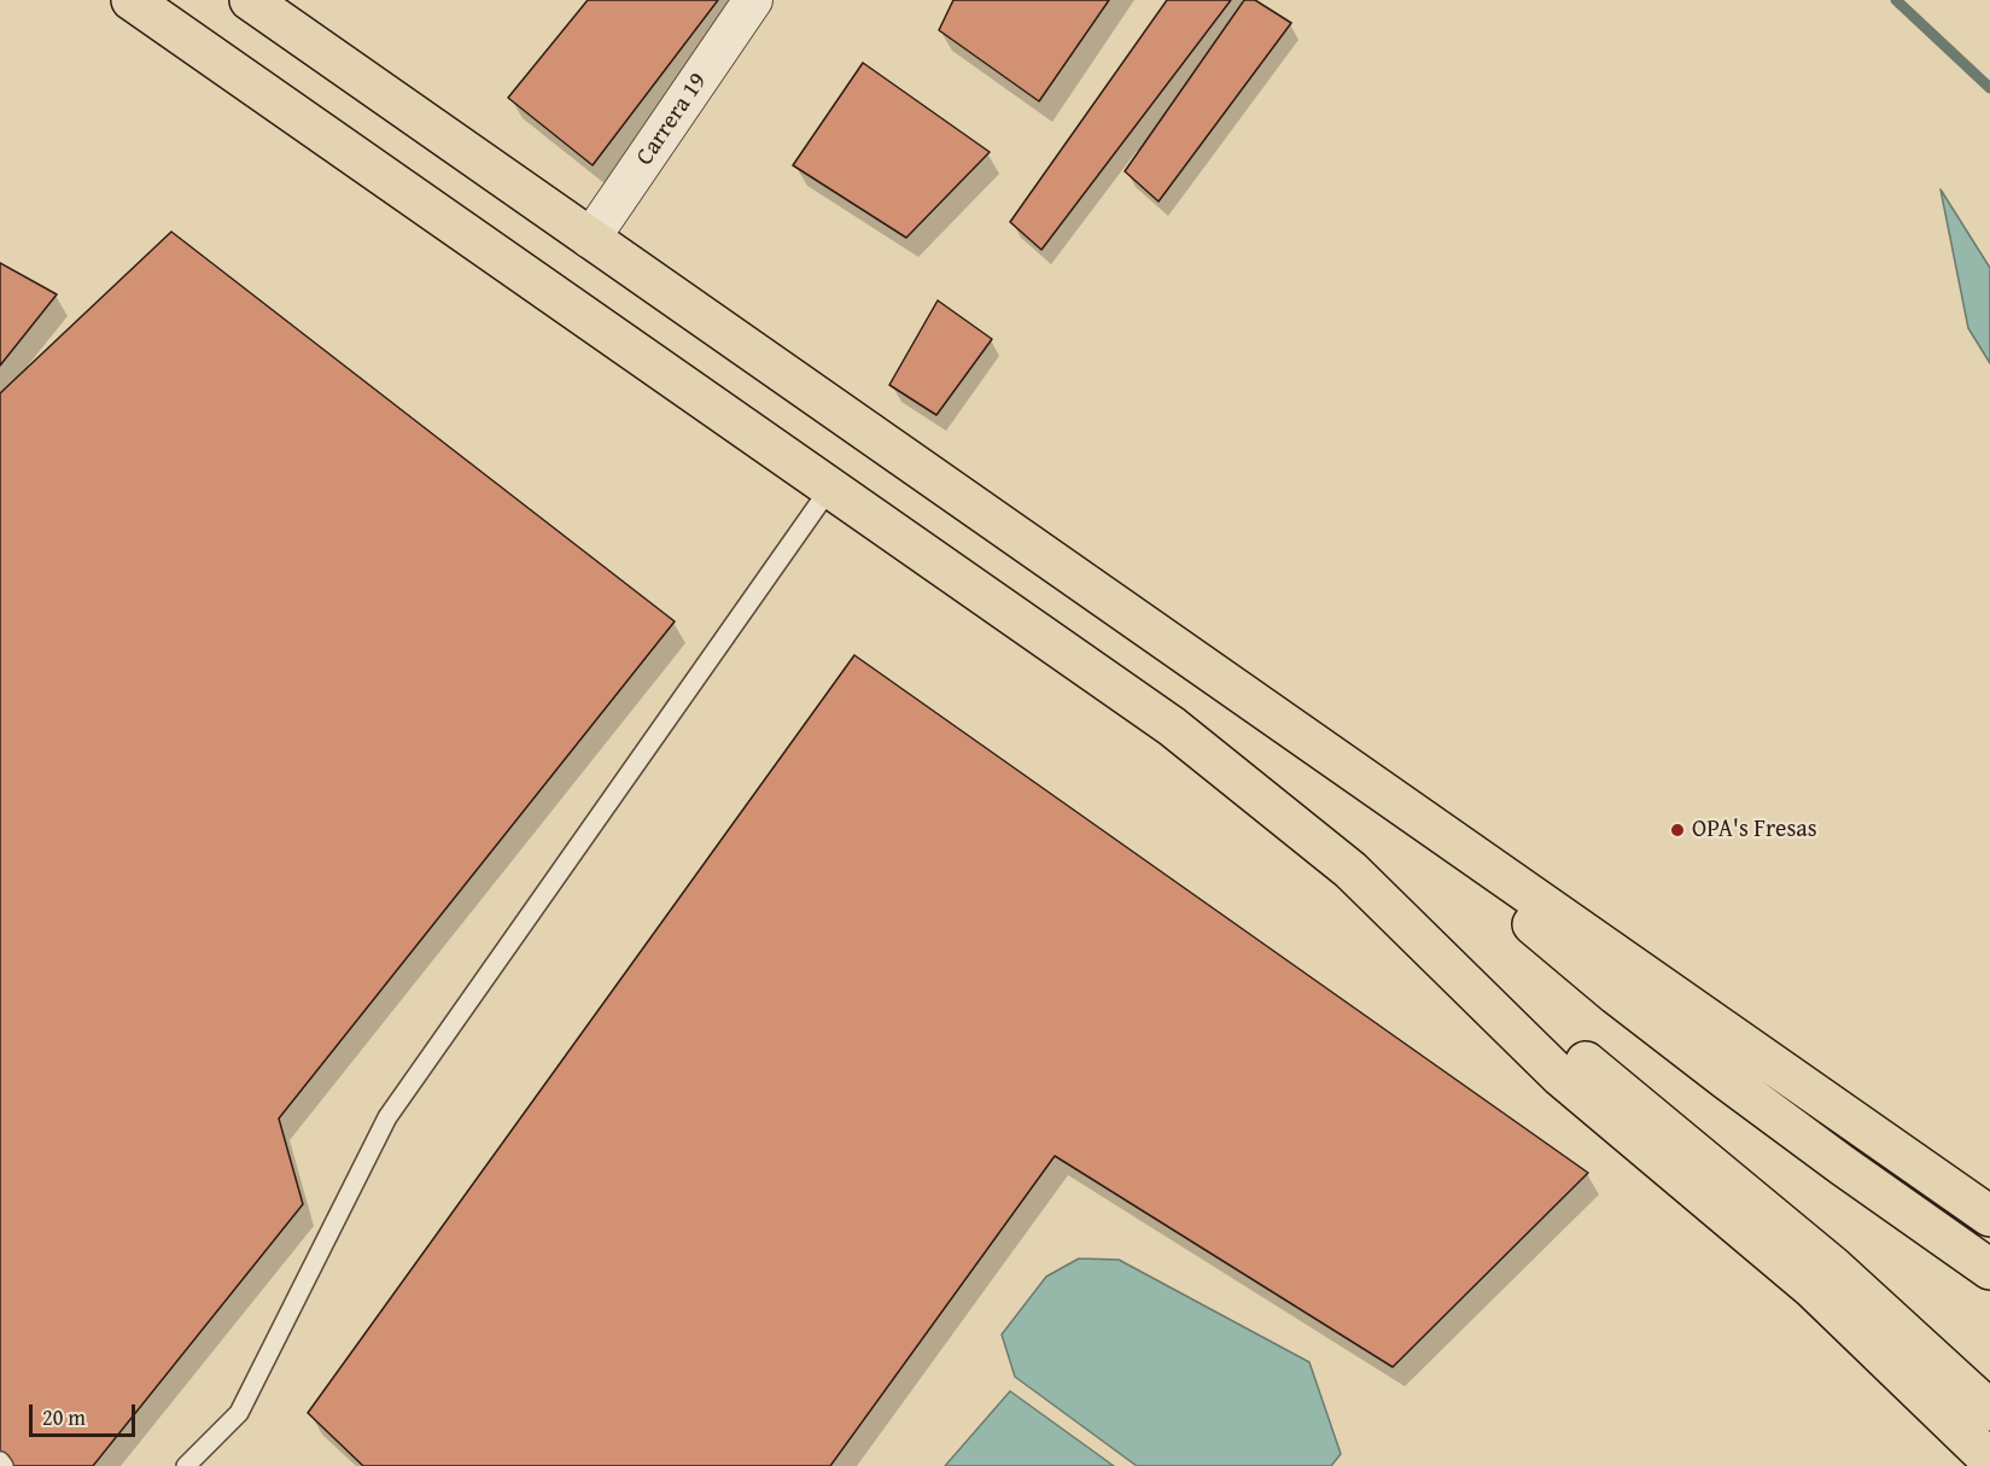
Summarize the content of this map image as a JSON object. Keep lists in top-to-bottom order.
{
  "streets": {
    "street": ["Carrera 19"]
  },
  "places": ["OPA's Fresas"],
  "scale_bar": "20 m"
}
